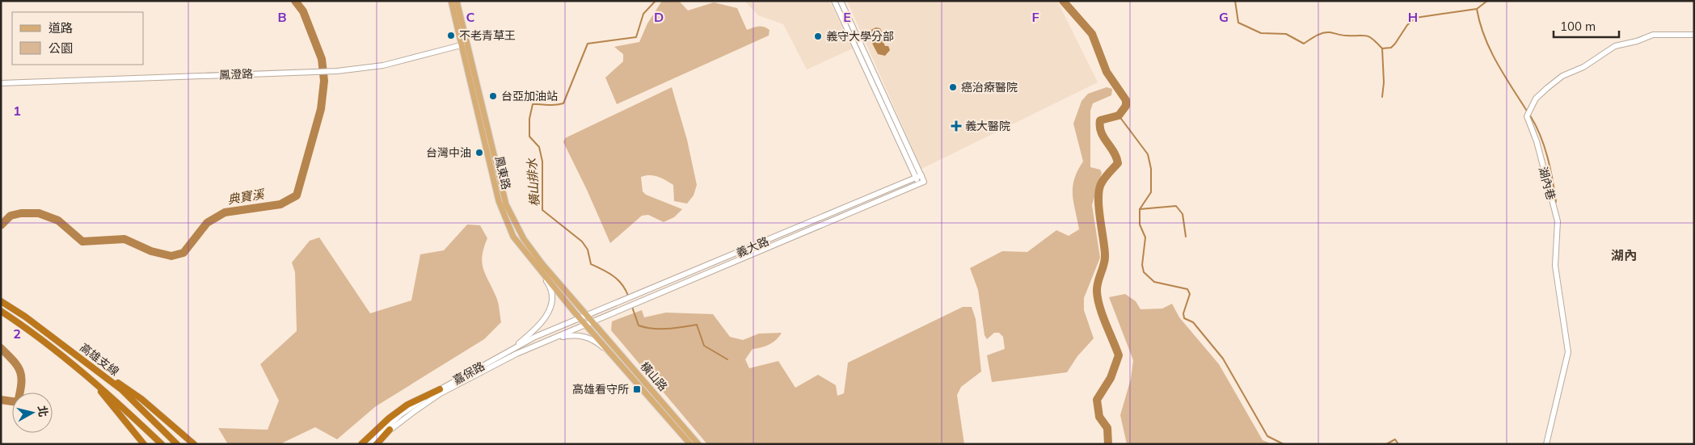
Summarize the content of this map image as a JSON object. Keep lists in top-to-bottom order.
{
  "streets": {
    "highway": ["高雄支線"],
    "main road": ["鳳東路", "橫山路"],
    "street": [
      "鳳澄路",
      "湖內巷",
      "義大路",
      "嘉保路"
    ]
  },
  "crossings": [
    ["鳳澄路", "鳳東路"],
    ["鳳東路", "義大路"],
    ["鳳東路", "嘉保路"],
    ["鳳東路", "橫山路"],
    ["義大路", "嘉保路"],
    ["義大路", "橫山路"],
    ["嘉保路", "橫山路"]
  ],
  "districts": ["湖內"],
  "water": ["橫山排水", "典寶溪"],
  "places": {
    "other": [
      "不老青草王",
      "義守大學分部",
      "癌治療醫院",
      "台亞加油站",
      "台灣中油"
    ],
    "health": ["義大醫院"],
    "transit": ["高雄看守所"]
  },
  "legend": ["道路", "公園"],
  "scale_bar": "100 m",
  "north": "right",
  "grid": {
    "columns": [
      "B",
      "C",
      "D",
      "E",
      "F",
      "G",
      "H"
    ],
    "rows": ["1", "2"]
  }
}
